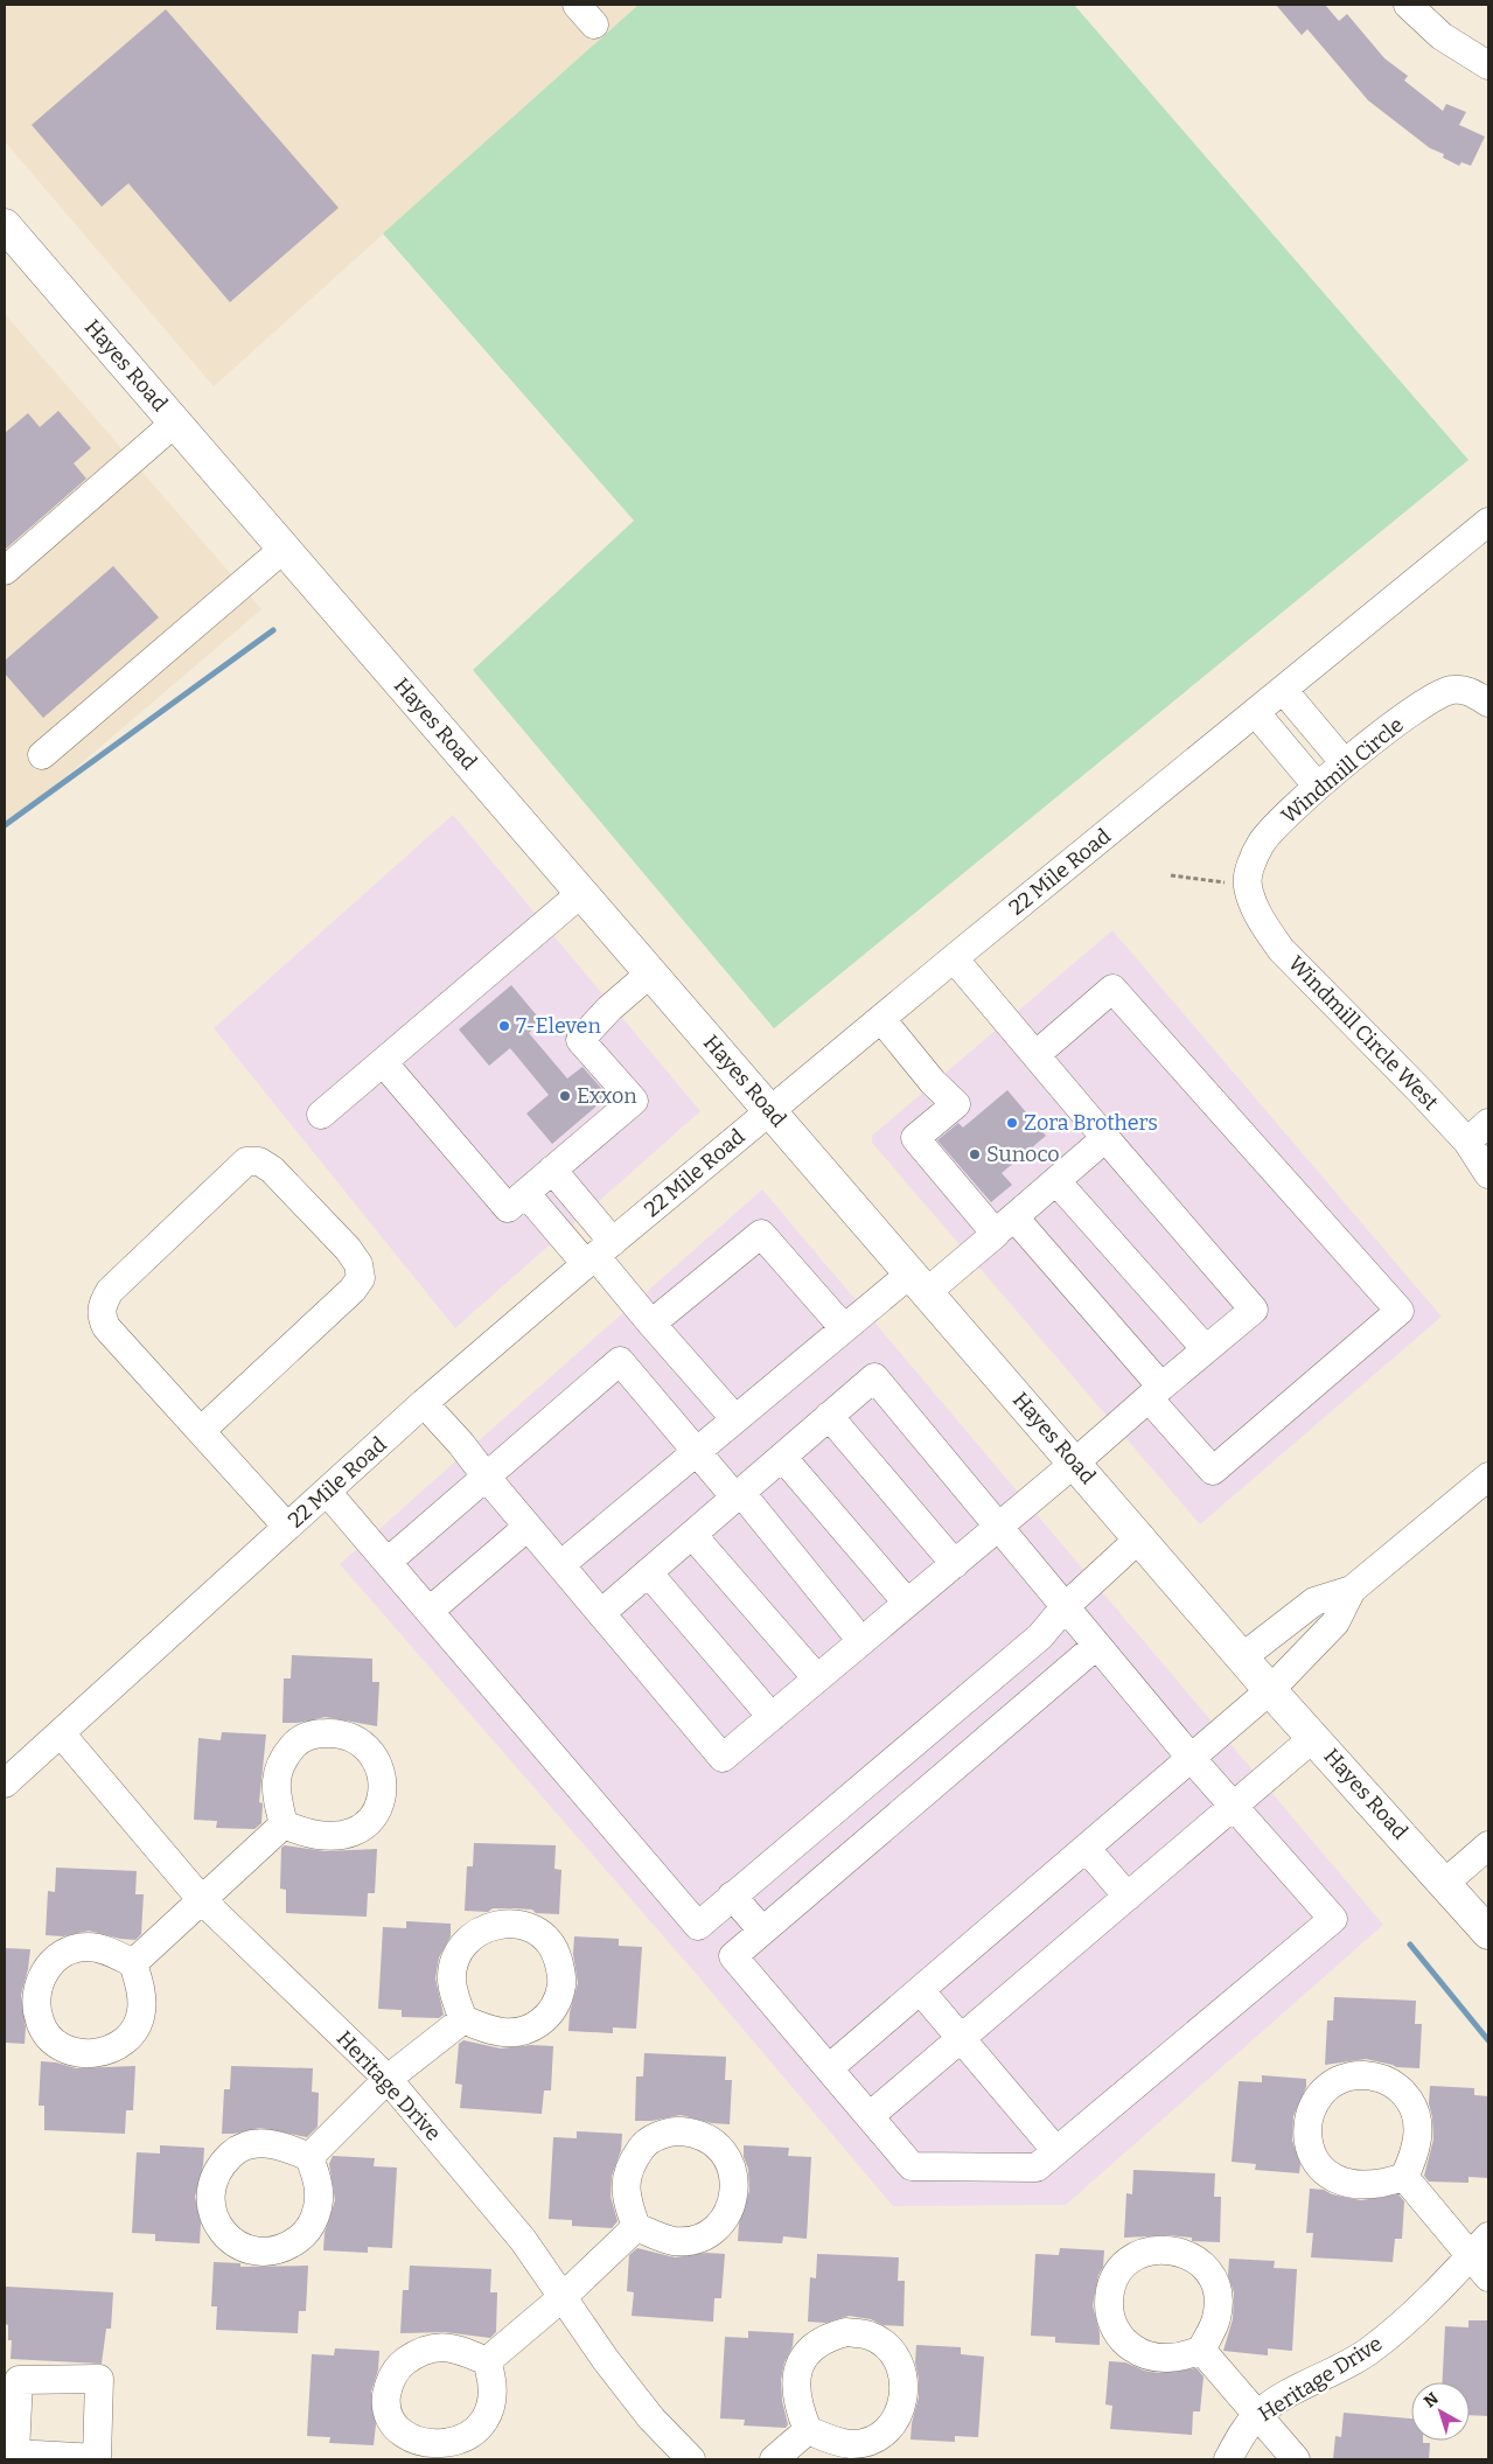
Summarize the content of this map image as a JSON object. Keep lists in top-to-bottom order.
{
  "streets": {
    "main road": ["Hayes Road"],
    "street": [
      "Windmill Circle",
      "22 Mile Road",
      "Windmill Circle West",
      "Heritage Drive"
    ]
  },
  "crossings": [
    ["Hayes Road", "22 Mile Road"],
    ["Windmill Circle", "Windmill Circle West"],
    ["22 Mile Road", "Heritage Drive"]
  ],
  "places": [
    "7-Eleven",
    "Exxon",
    "Zora Brothers",
    "Sunoco"
  ],
  "north": "top left"
}
